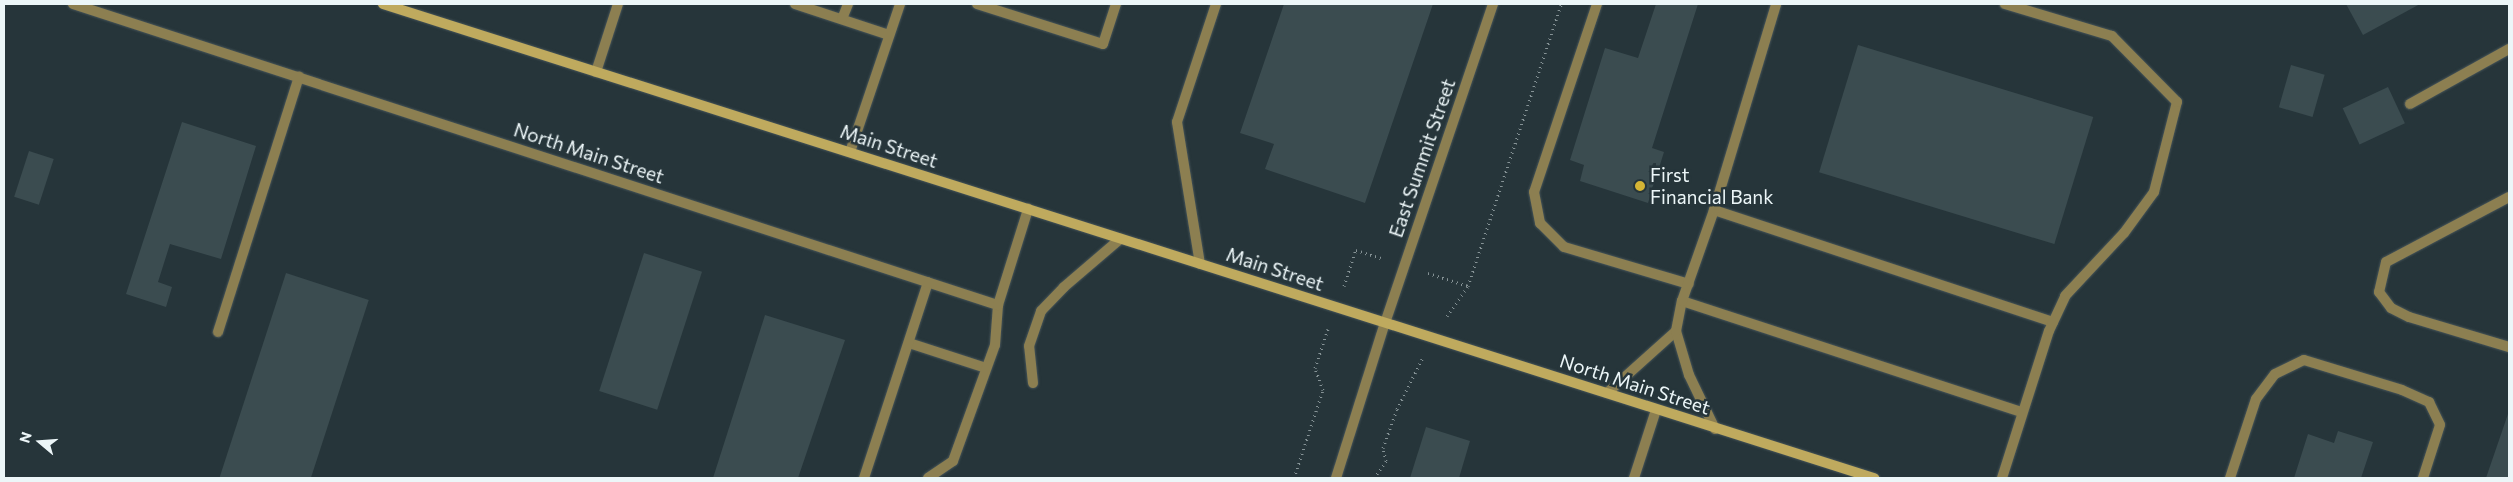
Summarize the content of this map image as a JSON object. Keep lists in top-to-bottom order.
{
  "streets": {
    "main road": ["Main Street", "North Main Street"],
    "street": ["East Summit Street"]
  },
  "crossings": [
    ["Main Street", "North Main Street"],
    ["Main Street", "East Summit Street"],
    ["North Main Street", "East Summit Street"]
  ],
  "places": ["First Financial Bank"],
  "north": "left"
}
